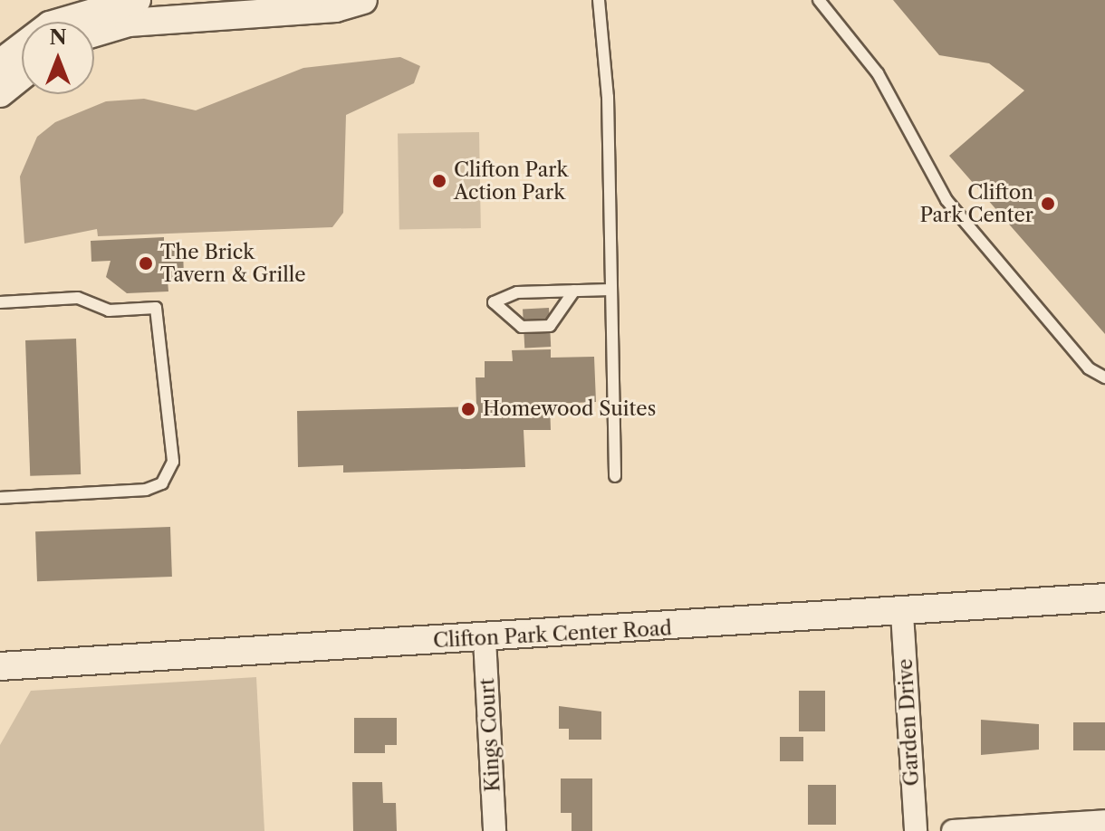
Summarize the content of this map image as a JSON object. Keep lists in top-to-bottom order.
{
  "streets": {
    "street": ["Clifton Park Center Road", "Garden Drive", "Kings Court"]
  },
  "crossings": [
    ["Clifton Park Center Road", "Garden Drive"],
    ["Clifton Park Center Road", "Kings Court"]
  ],
  "places": [
    "Clifton Park Action Park",
    "Clifton Park Center",
    "The Brick Tavern & Grille",
    "Homewood Suites"
  ],
  "north": "top"
}
